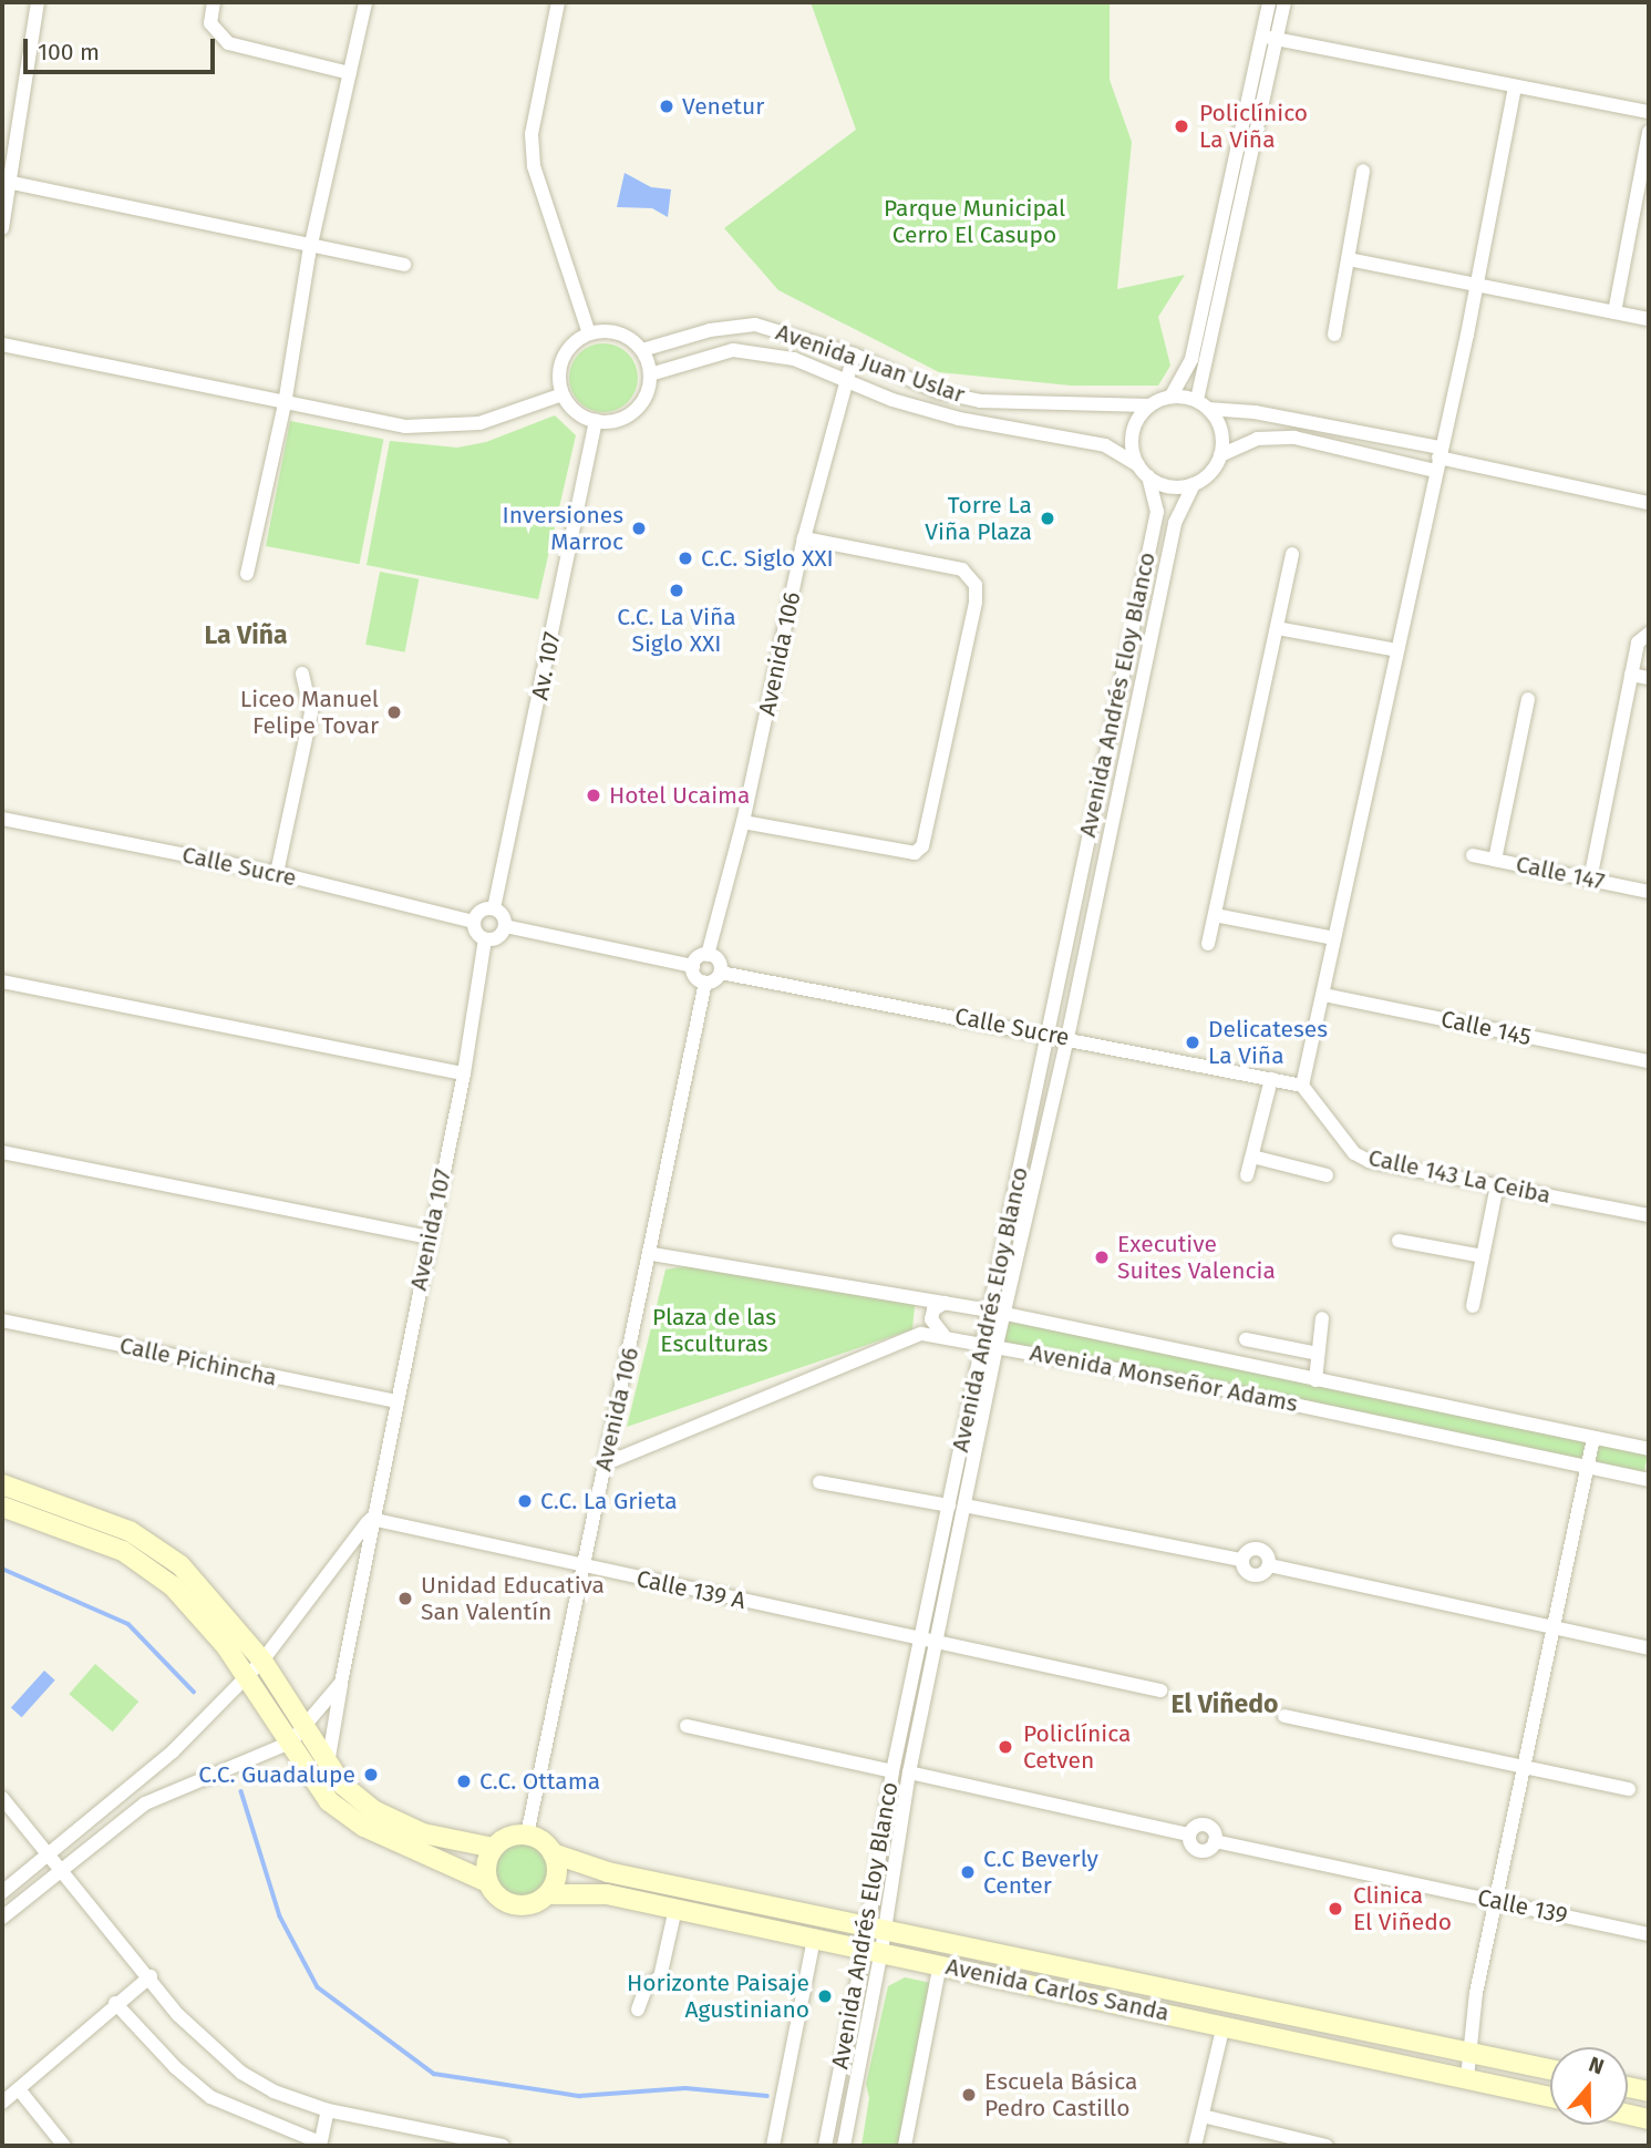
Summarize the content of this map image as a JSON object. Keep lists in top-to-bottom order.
{
  "streets": {
    "street": [
      "Avenida Juan Uslar",
      "Avenida 106",
      "Av. 107",
      "Avenida Andrés Eloy Blanco",
      "Calle Sucre",
      "Calle 147",
      "Calle 145",
      "Calle 143 La Ceiba",
      "Avenida 107",
      "Calle Pichincha",
      "Avenida Monseñor Adams",
      "Calle 139 A",
      "Calle 139",
      "Avenida Carlos Sanda"
    ]
  },
  "crossings": [
    ["Avenida Juan Uslar", "Avenida 106"],
    ["Avenida Juan Uslar", "Av. 107"],
    ["Avenida Juan Uslar", "Avenida Andrés Eloy Blanco"],
    ["Avenida 106", "Calle Sucre"],
    ["Avenida 106", "Avenida Monseñor Adams"],
    ["Avenida 106", "Calle 139 A"],
    ["Avenida 106", "Avenida Carlos Sanda"],
    ["Av. 107", "Calle Sucre"],
    ["Av. 107", "Avenida 107"],
    ["Avenida Andrés Eloy Blanco", "Calle Sucre"],
    ["Avenida Andrés Eloy Blanco", "Avenida Monseñor Adams"],
    ["Avenida Andrés Eloy Blanco", "Calle 139 A"],
    ["Avenida Andrés Eloy Blanco", "Calle 139"],
    ["Avenida Andrés Eloy Blanco", "Avenida Carlos Sanda"],
    ["Calle Sucre", "Calle 143 La Ceiba"],
    ["Calle Sucre", "Avenida 107"],
    ["Avenida 107", "Calle Pichincha"],
    ["Avenida 107", "Calle 139 A"]
  ],
  "districts": ["La Viña", "El Viñedo"],
  "parks": ["Parque Municipal Cerro El Casupo", "Plaza de las Esculturas"],
  "places": [
    "Venetur",
    "Policlínico La Viña",
    "Torre La Viña Plaza",
    "Inversiones Marroc",
    "C.C. Siglo XXI",
    "C.C. La Viña Siglo XXI",
    "Liceo Manuel Felipe Tovar",
    "Hotel Ucaima",
    "Delicateses La Viña",
    "Executive Suites Valencia",
    "C.C. La Grieta",
    "Unidad Educativa San Valentín",
    "Policlínica Cetven",
    "C.C. Guadalupe",
    "C.C. Ottama",
    "C.C Beverly Center",
    "Clinica El Viñedo",
    "Horizonte Paisaje Agustiniano",
    "Escuela Básica Pedro Castillo"
  ],
  "scale_bar": "100 m",
  "north": "top"
}
